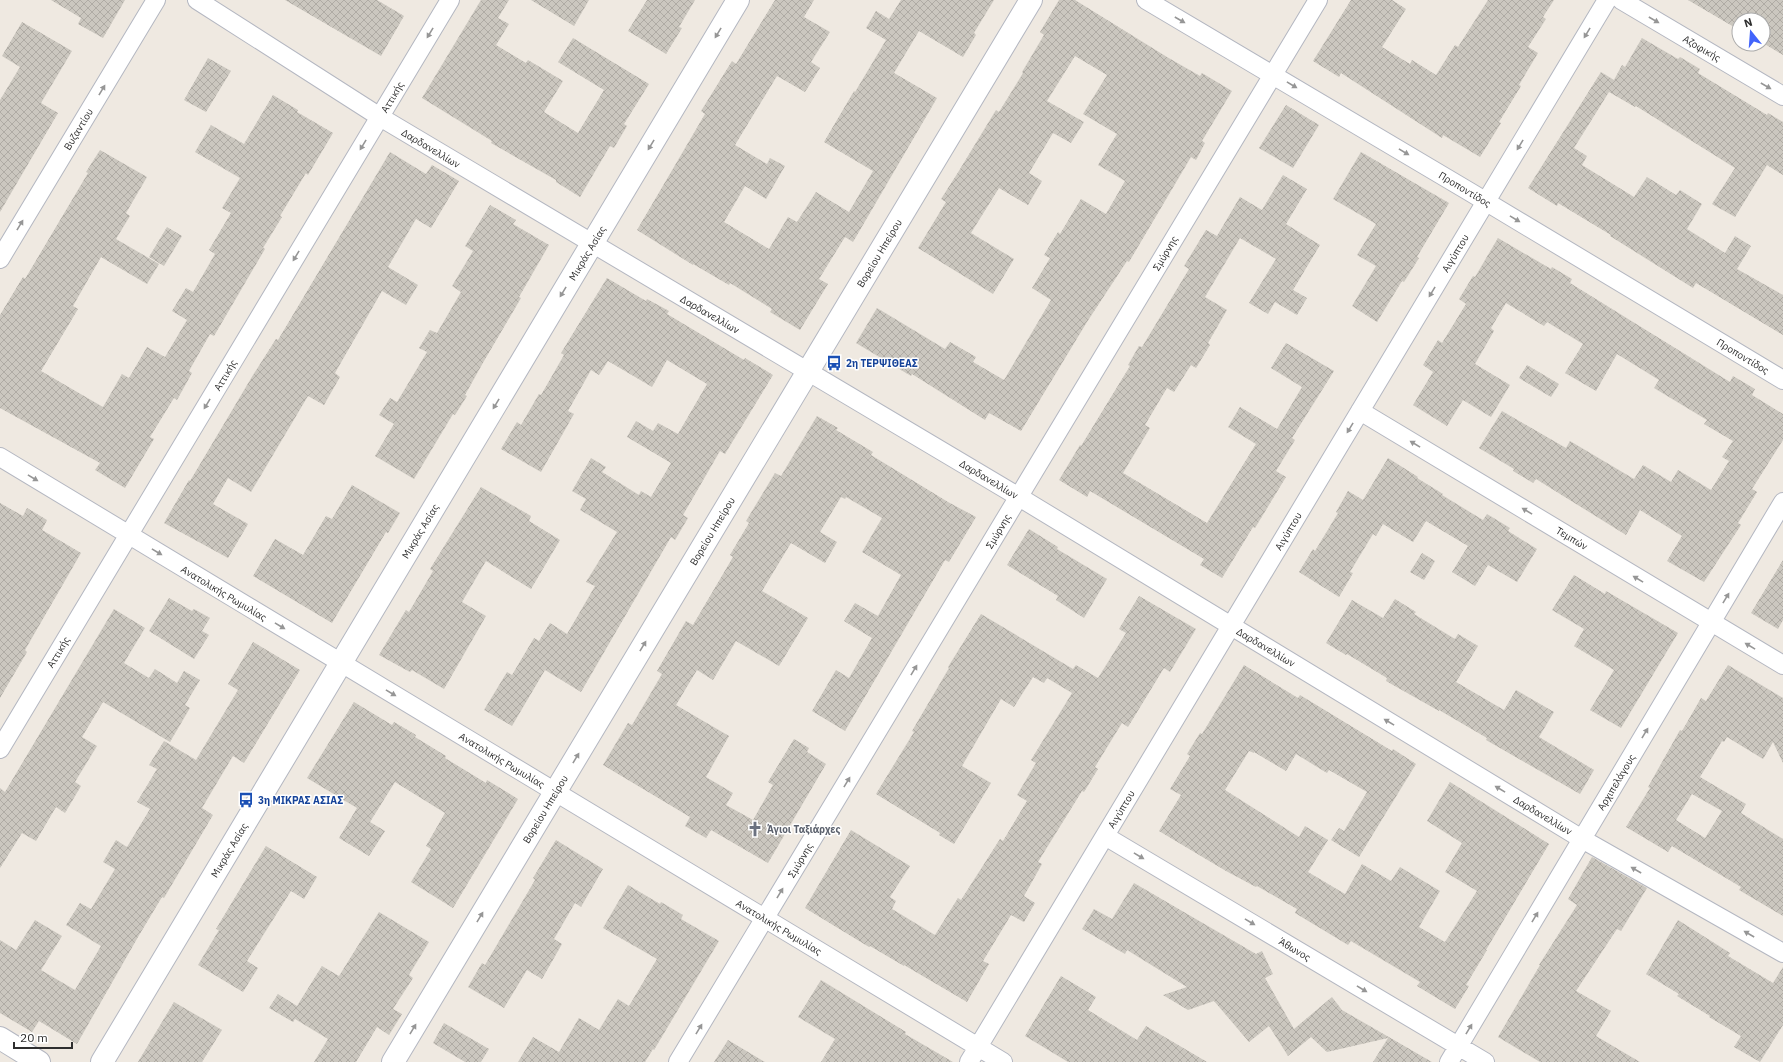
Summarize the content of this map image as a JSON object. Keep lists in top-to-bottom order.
{
  "streets": {
    "street": [
      "Αζοφικής",
      "Αττικής",
      "Βυζαντίου",
      "Δαρδανελλίων",
      "Προποντίδος",
      "Μικράς Ασίας",
      "Βορείου Ηπείρου",
      "Σμύρνης",
      "Αιγύπτου",
      "Τεμπών",
      "Ανατολικής Ρωμυλίας",
      "Αρχιπελάγους",
      "Άθωνος"
    ]
  },
  "crossings": [
    ["Αττικής", "Δαρδανελλίων"],
    ["Αττικής", "Ανατολικής Ρωμυλίας"],
    ["Δαρδανελλίων", "Μικράς Ασίας"],
    ["Δαρδανελλίων", "Βορείου Ηπείρου"],
    ["Δαρδανελλίων", "Σμύρνης"],
    ["Δαρδανελλίων", "Αιγύπτου"],
    ["Δαρδανελλίων", "Αρχιπελάγους"],
    ["Προποντίδος", "Σμύρνης"],
    ["Προποντίδος", "Αιγύπτου"],
    ["Μικράς Ασίας", "Ανατολικής Ρωμυλίας"],
    ["Βορείου Ηπείρου", "Ανατολικής Ρωμυλίας"],
    ["Σμύρνης", "Ανατολικής Ρωμυλίας"],
    ["Αιγύπτου", "Τεμπών"],
    ["Αιγύπτου", "Ανατολικής Ρωμυλίας"],
    ["Αιγύπτου", "Άθωνος"],
    ["Τεμπών", "Αρχιπελάγους"],
    ["Αρχιπελάγους", "Άθωνος"]
  ],
  "one_way": [
    "Αζοφικής",
    "Αττικής",
    "Βυζαντίου",
    "Προποντίδος",
    "Μικράς Ασίας",
    "Βορείου Ηπείρου",
    "Σμύρνης",
    "Αιγύπτου",
    "Τεμπών",
    "Ανατολικής Ρωμυλίας",
    "Αρχιπελάγους",
    "Άθωνος"
  ],
  "places": {
    "bus stop": ["2η ΤΕΡΨΙΘΕΑΣ", "3η ΜΙΚΡΑΣ ΑΣΙΑΣ"],
    "church": ["Άγιοι Ταξιάρχες"]
  },
  "scale_bar": "20 m",
  "north": "top"
}
